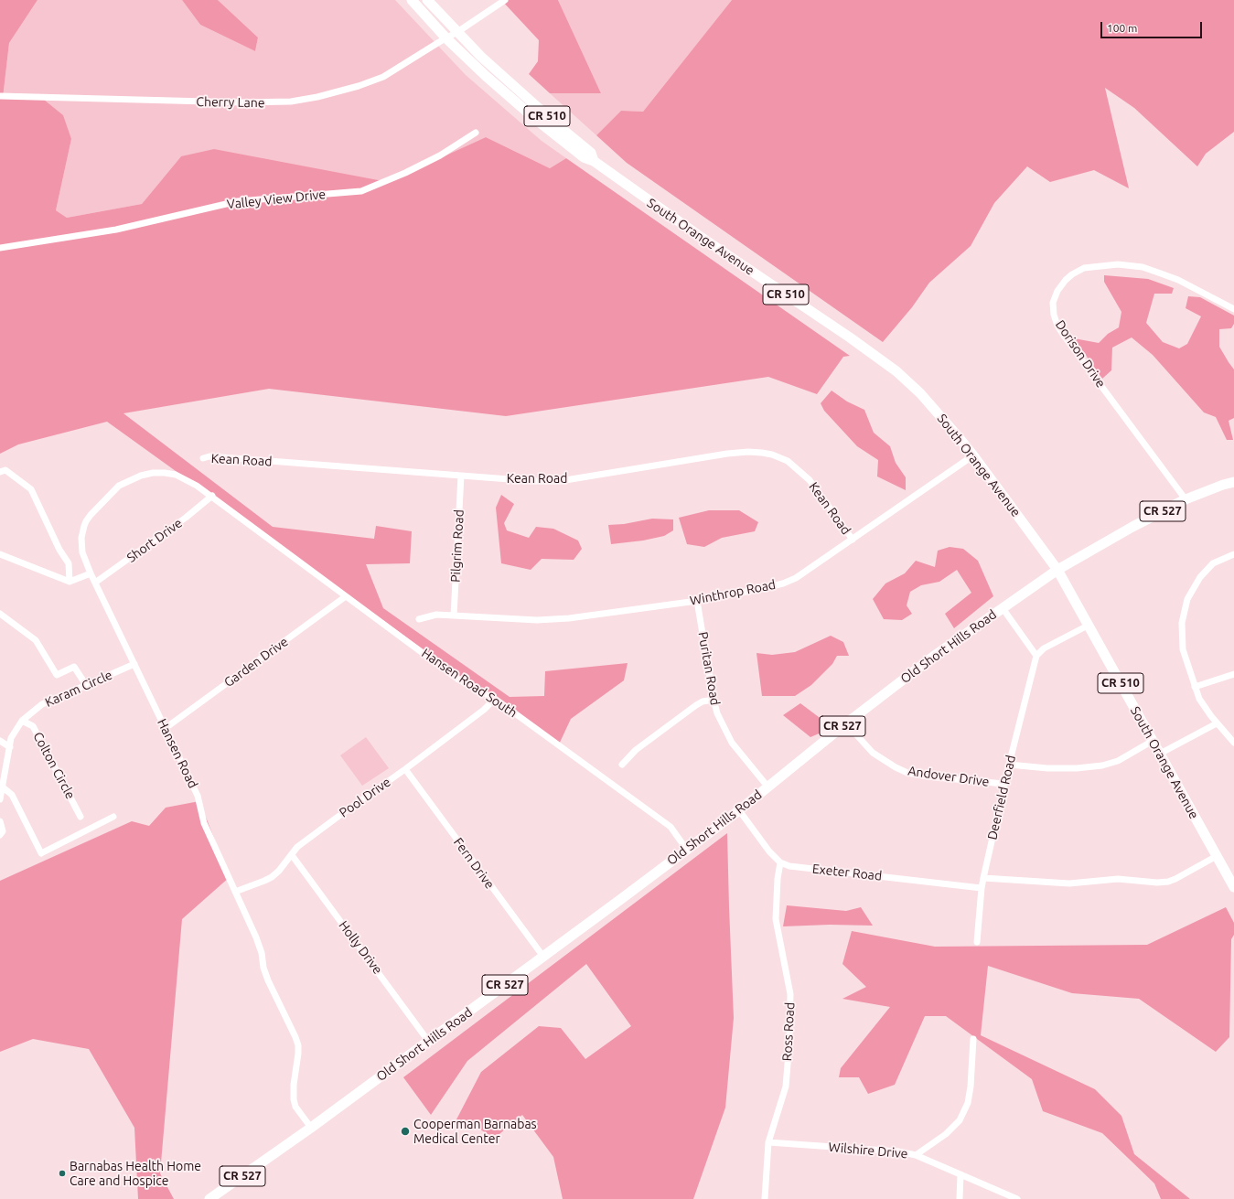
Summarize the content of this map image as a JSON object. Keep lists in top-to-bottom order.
{
  "streets": {
    "main road": [
      "CR 510",
      "South Orange Avenue",
      "CR 527",
      "Old Short Hills Road"
    ],
    "street": [
      "Cherry Lane",
      "Valley View Drive",
      "Dorison Drive",
      "Kean Road",
      "Short Drive",
      "Pilgrim Road",
      "Winthrop Road",
      "Garden Drive",
      "Puritan Road",
      "Hansen Road South",
      "Karam Circle",
      "Hansen Road",
      "Colton Circle",
      "Andover Drive",
      "Pool Drive",
      "Deerfield Road",
      "Fern Drive",
      "Exeter Road",
      "Holly Drive",
      "Ross Road",
      "Wilshire Drive"
    ]
  },
  "crossings": [
    ["Cherry Lane", "South Orange Avenue"],
    ["South Orange Avenue", "Winthrop Road"],
    ["South Orange Avenue", "Old Short Hills Road"],
    ["Dorison Drive", "Old Short Hills Road"],
    ["Kean Road", "Pilgrim Road"],
    ["Kean Road", "Winthrop Road"],
    ["Short Drive", "Hansen Road South"],
    ["Short Drive", "Hansen Road"],
    ["Pilgrim Road", "Winthrop Road"],
    ["Winthrop Road", "Puritan Road"],
    ["Old Short Hills Road", "Puritan Road"],
    ["Old Short Hills Road", "Hansen Road South"],
    ["Old Short Hills Road", "Hansen Road"],
    ["Old Short Hills Road", "Andover Drive"],
    ["Old Short Hills Road", "Fern Drive"],
    ["Old Short Hills Road", "Holly Drive"],
    ["Garden Drive", "Hansen Road South"],
    ["Garden Drive", "Hansen Road"],
    ["Hansen Road South", "Hansen Road"],
    ["Hansen Road South", "Pool Drive"],
    ["Karam Circle", "Hansen Road"],
    ["Karam Circle", "Colton Circle"],
    ["Hansen Road", "Pool Drive"],
    ["Andover Drive", "Deerfield Road"],
    ["Pool Drive", "Fern Drive"],
    ["Pool Drive", "Holly Drive"],
    ["Deerfield Road", "Exeter Road"],
    ["Exeter Road", "Ross Road"],
    ["Ross Road", "Wilshire Drive"]
  ],
  "places": ["Cooperman Barnabas Medical Center", "Barnabas Health Home Care and Hospice"],
  "scale_bar": "100 m"
}
